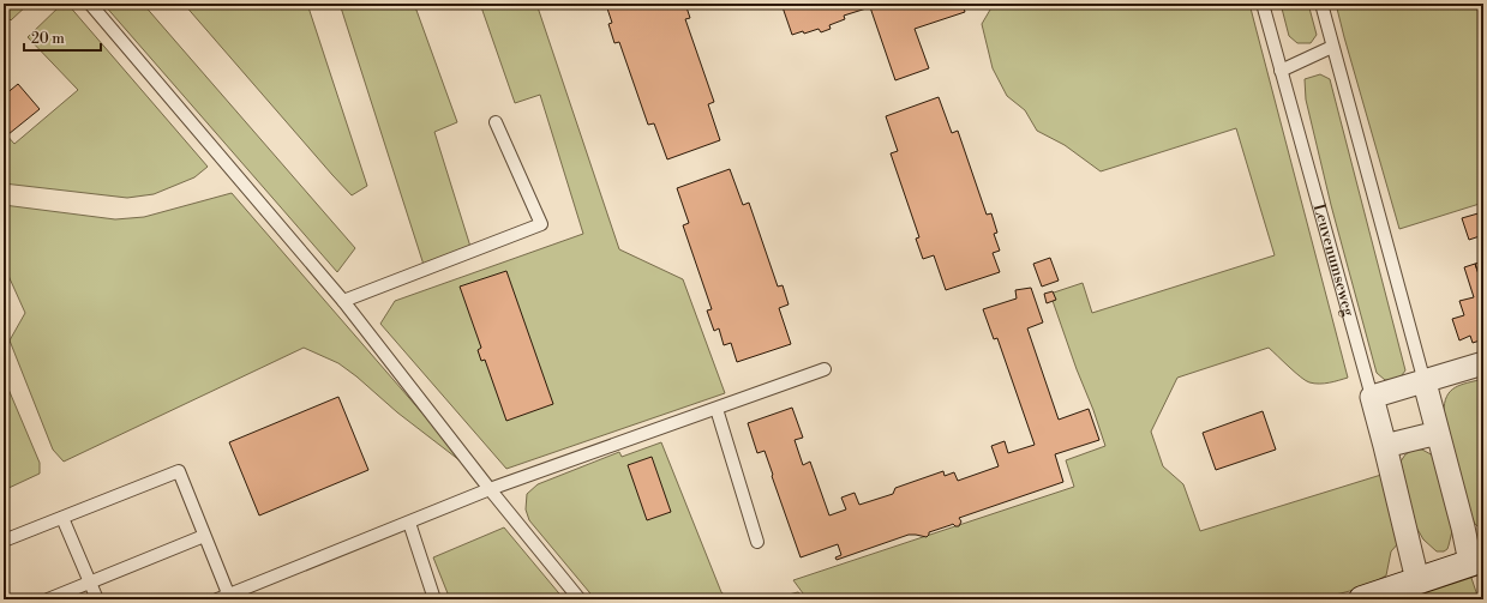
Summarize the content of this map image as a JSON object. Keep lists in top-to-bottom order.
{
  "streets": {
    "lane": ["Leuvenumseweg"]
  },
  "scale_bar": "20 m"
}
